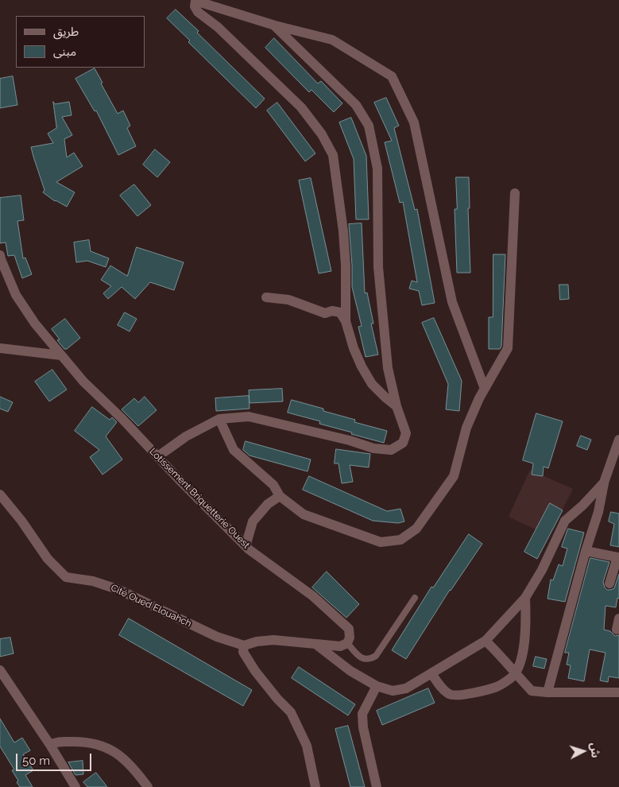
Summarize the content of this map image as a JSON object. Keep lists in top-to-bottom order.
{
  "streets": {
    "street": ["Lotissement Briquetterie Ouest", "Cité Oued Elouahch"]
  },
  "legend": ["طريق", "مبنى"],
  "scale_bar": "50 m",
  "north": "right"
}
